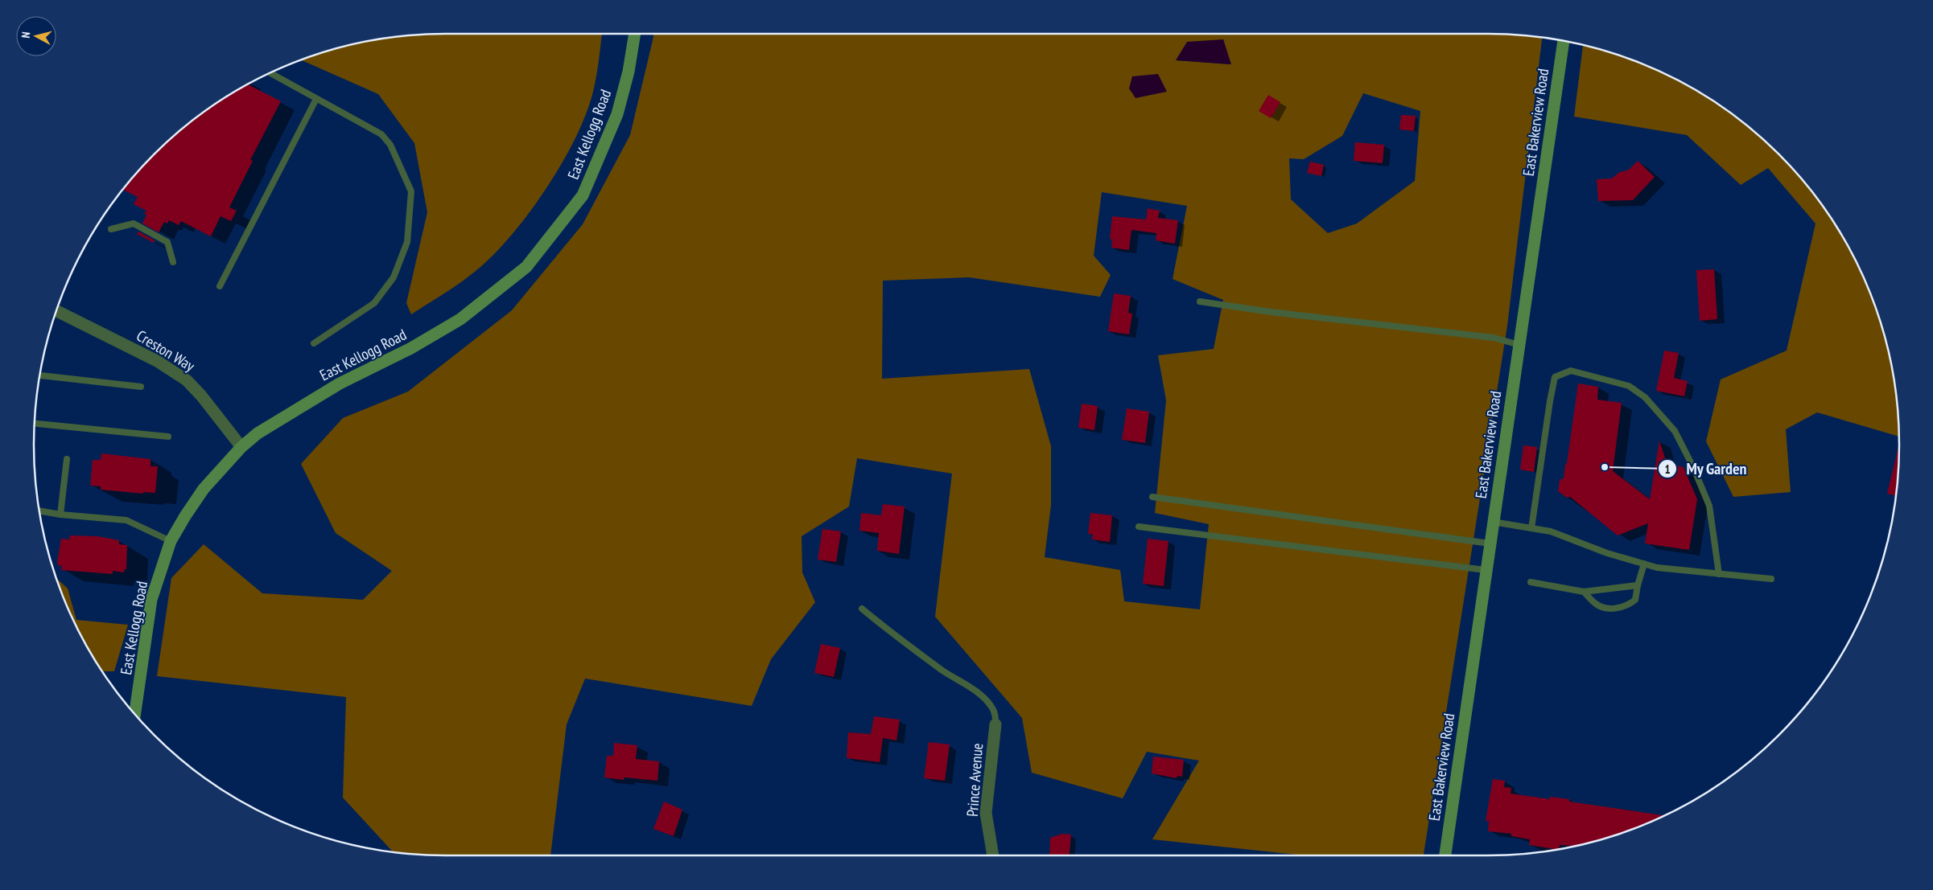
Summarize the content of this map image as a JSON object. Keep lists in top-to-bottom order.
{
  "streets": {
    "street": [
      "East Bakerview Road",
      "East Kellogg Road",
      "Creston Way",
      "Prince Avenue"
    ]
  },
  "crossings": [
    ["East Kellogg Road", "Creston Way"]
  ],
  "places": ["My Garden"],
  "north": "left"
}
